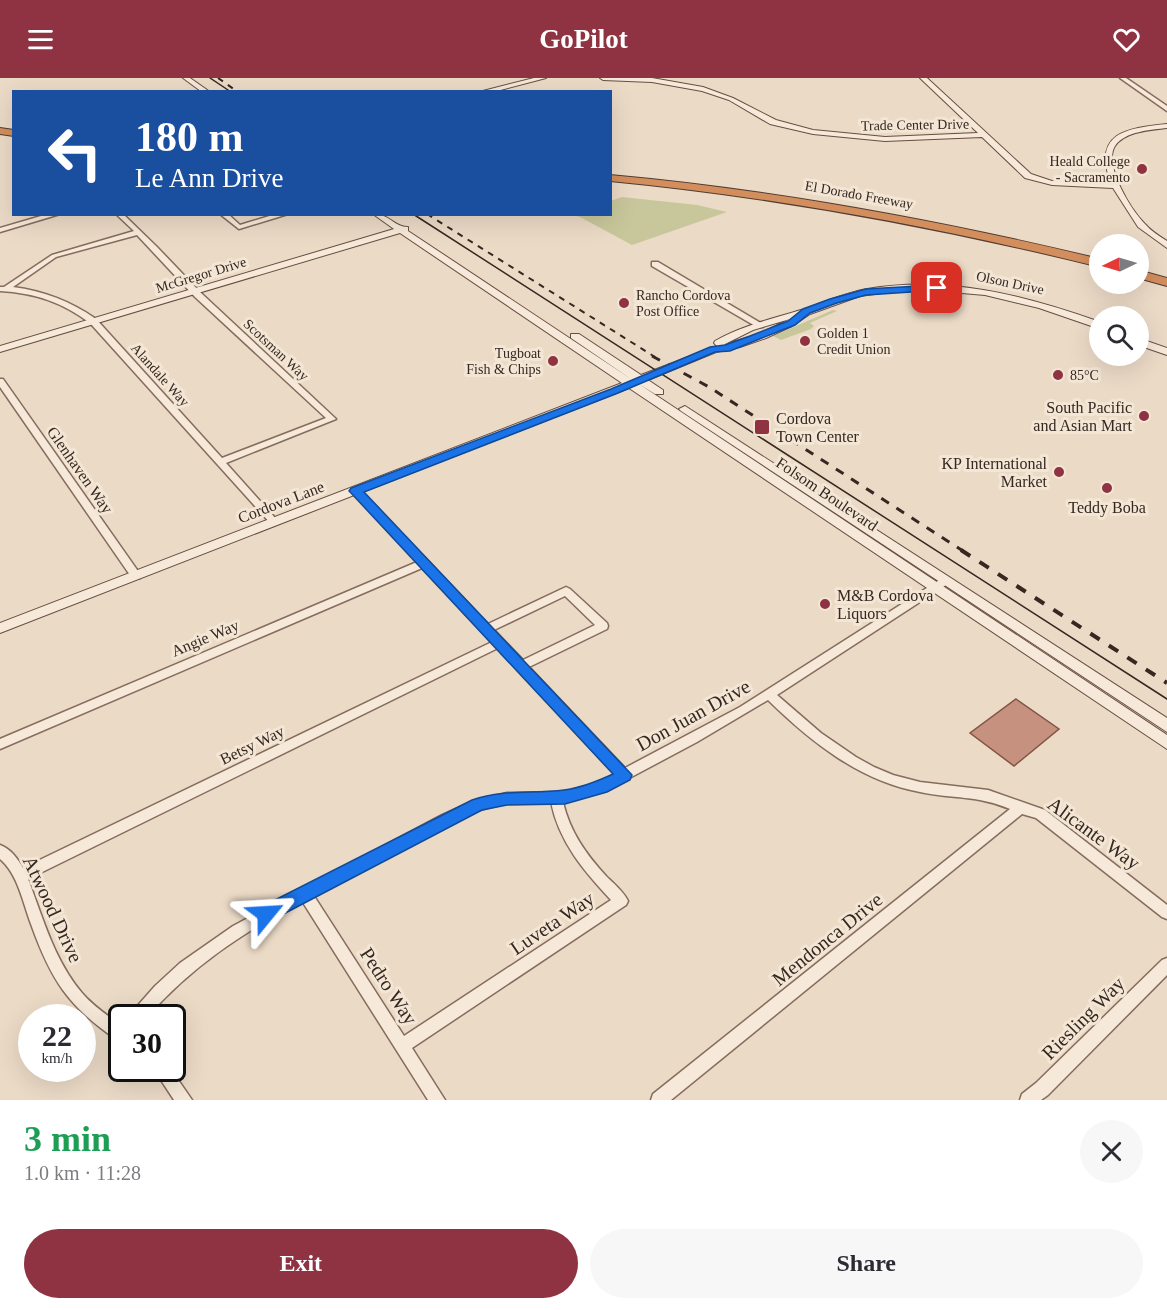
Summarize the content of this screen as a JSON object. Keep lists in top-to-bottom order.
{
  "streets": {
    "highway": ["El Dorado Freeway"],
    "street": [
      "Trade Center Drive",
      "McGregor Drive",
      "Olson Drive",
      "Scotsman Way",
      "Alandale Way",
      "Glenhaven Way",
      "Folsom Boulevard",
      "Cordova Lane",
      "Angie Way",
      "Don Juan Drive",
      "Betsy Way",
      "Alicante Way",
      "Atwood Drive",
      "Luveta Way",
      "Mendonca Drive",
      "Pedro Way",
      "Riesling Way"
    ]
  },
  "crossings": [
    ["McGregor Drive", "Scotsman Way"],
    ["McGregor Drive", "Alandale Way"],
    ["McGregor Drive", "Folsom Boulevard"],
    ["Olson Drive", "Folsom Boulevard"],
    ["Olson Drive", "Cordova Lane"],
    ["Scotsman Way", "Alandale Way"],
    ["Alandale Way", "Cordova Lane"],
    ["Glenhaven Way", "Cordova Lane"],
    ["Folsom Boulevard", "Cordova Lane"],
    ["Folsom Boulevard", "Don Juan Drive"],
    ["Don Juan Drive", "Alicante Way"],
    ["Don Juan Drive", "Luveta Way"],
    ["Don Juan Drive", "Pedro Way"],
    ["Betsy Way", "Atwood Drive"],
    ["Alicante Way", "Mendonca Drive"],
    ["Luveta Way", "Pedro Way"]
  ],
  "places": {
    "other": [
      "Heald College - Sacramento",
      "Rancho Cordova Post Office",
      "Golden 1 Credit Union",
      "Tugboat Fish & Chips",
      "85°C",
      "South Pacific and Asian Mart",
      "KP International Market",
      "Teddy Boba",
      "M&B Cordova Liquors"
    ],
    "transit": ["Cordova Town Center"]
  },
  "north": "left",
  "page": {
    "header": "GoPilot",
    "turn": ["180 m", "Le Ann Drive"],
    "speed": "22 km/h",
    "limit": "30",
    "heading": ["3 min", "1.0 km · 11:28"],
    "buttons": ["Exit", "Share"]
  }
}
